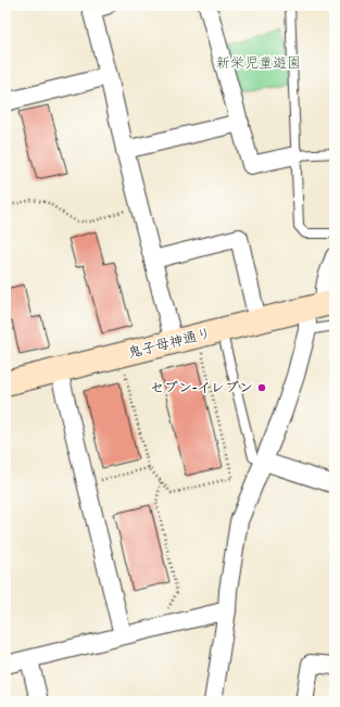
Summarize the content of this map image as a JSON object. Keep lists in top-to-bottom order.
{
  "streets": {
    "street": ["鬼子母神通り"]
  },
  "parks": ["新栄児童遊園"],
  "places": ["セブン-イレブン"]
}
